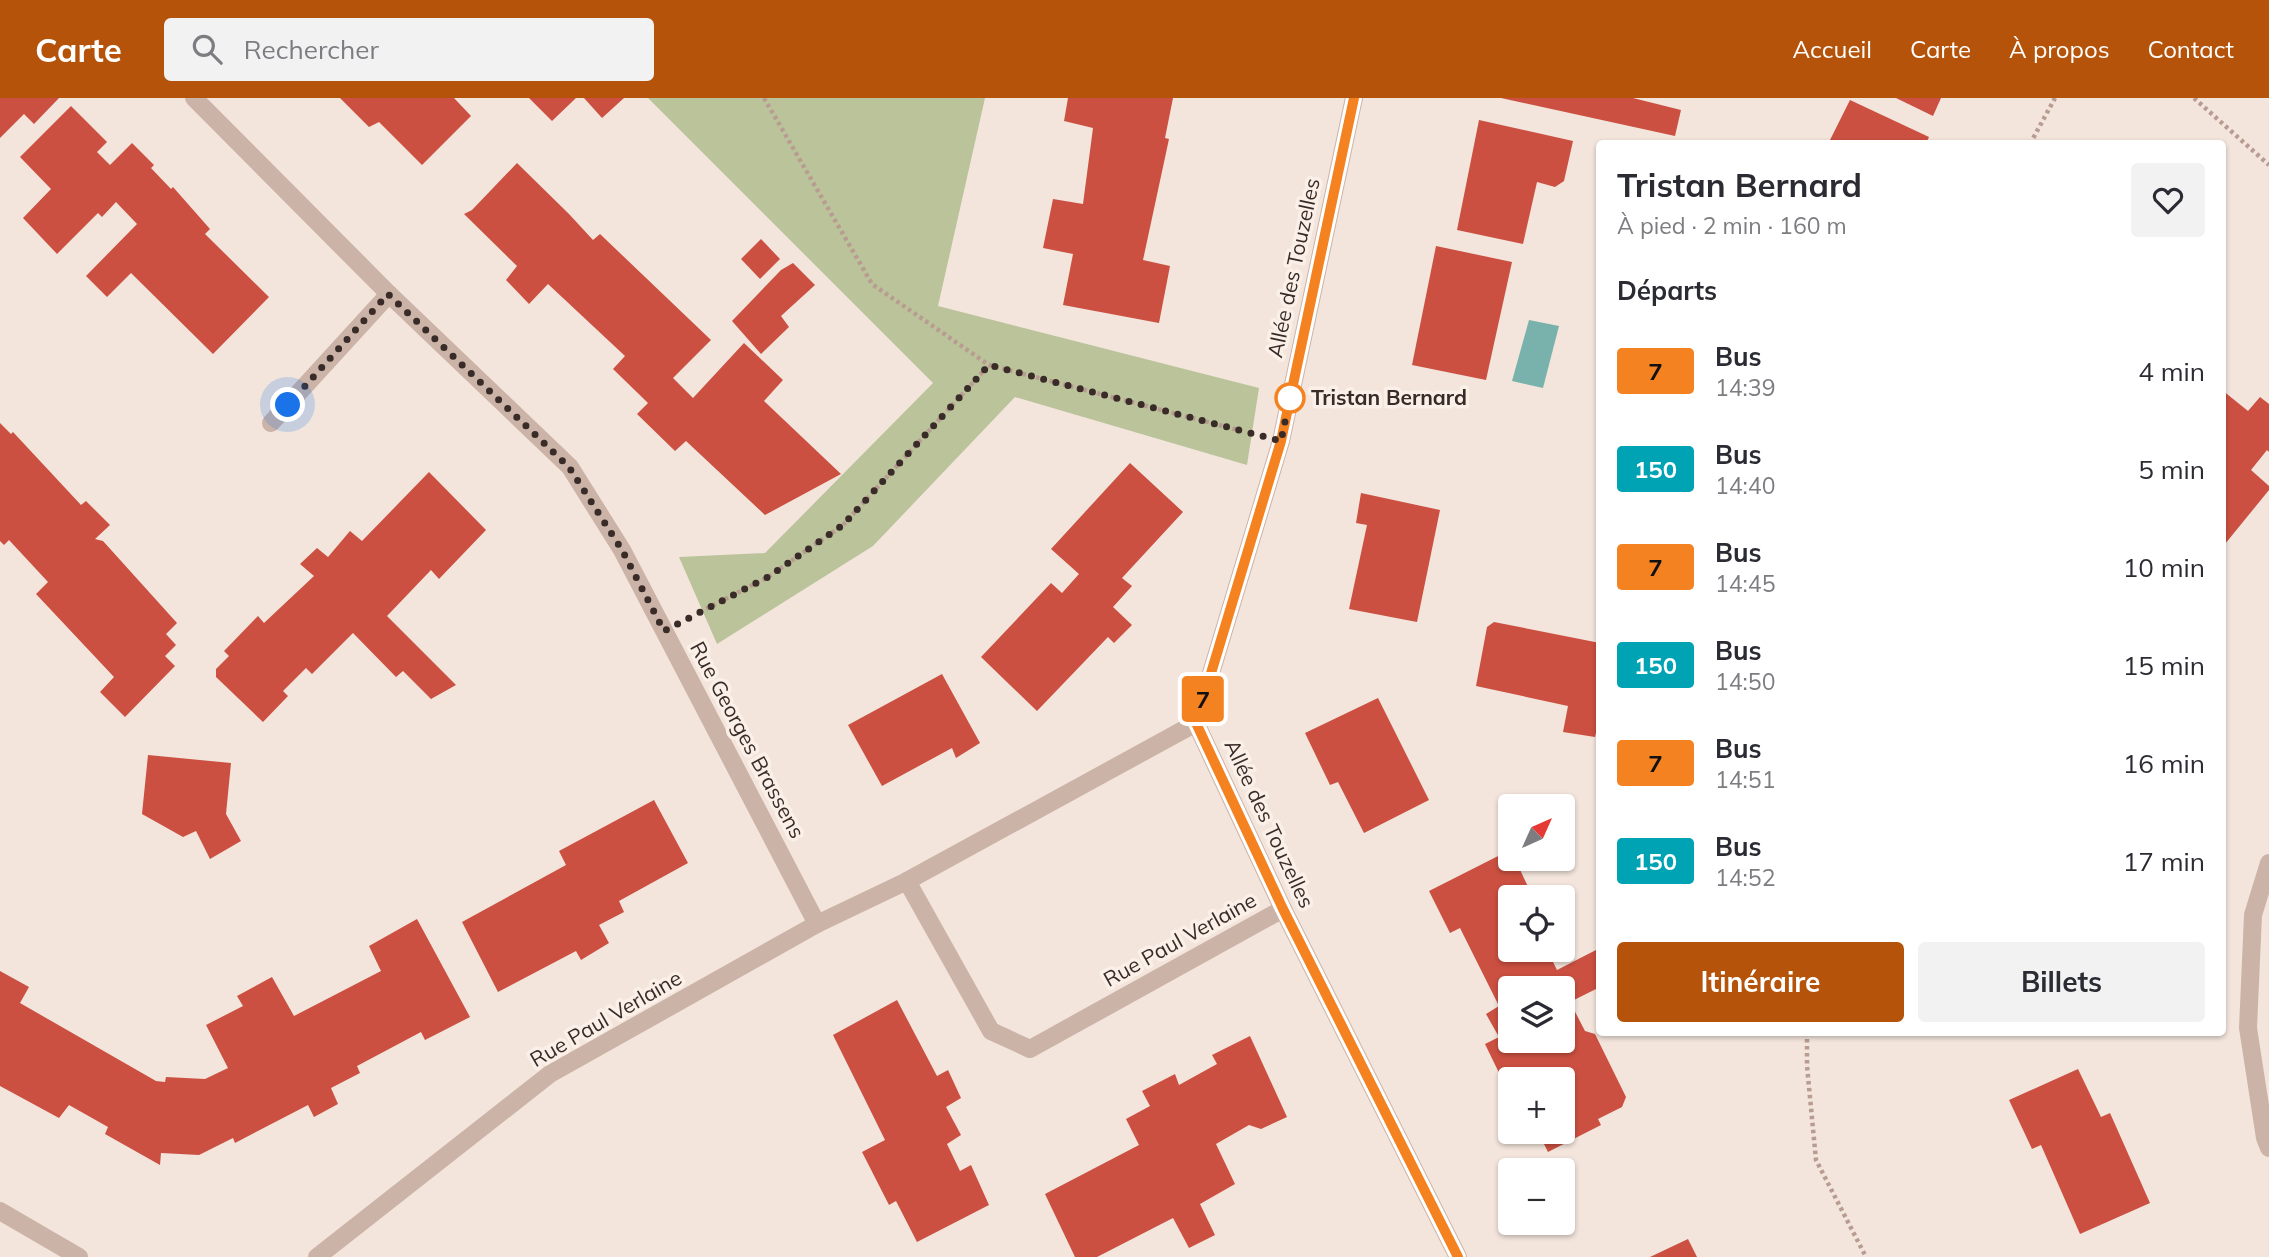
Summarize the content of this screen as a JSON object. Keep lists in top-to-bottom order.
{
  "streets": {
    "street": ["Allée des Touzelles", "Rue Georges Brassens", "Rue Paul Verlaine"]
  },
  "crossings": [
    ["Allée des Touzelles", "Rue Paul Verlaine"],
    ["Rue Georges Brassens", "Rue Paul Verlaine"]
  ],
  "places": ["Tristan Bernard"],
  "lines": ["bus line 7"],
  "north": "top right",
  "page": {
    "header": "Carte",
    "search": "Rechercher",
    "nav": [
      "Accueil",
      "Carte",
      "À propos",
      "Contact"
    ],
    "on_map": "7",
    "heading": [
      ["Tristan Bernard", "À pied · 2 min · 160 m"],
      "Départs"
    ],
    "list": [
      {
        "mark": "7",
        "name": "Bus",
        "note": "14:39",
        "value": "4 min"
      },
      {
        "mark": "150",
        "name": "Bus",
        "note": "14:40",
        "value": "5 min"
      },
      {
        "mark": "7",
        "name": "Bus",
        "note": "14:45",
        "value": "10 min"
      },
      {
        "mark": "150",
        "name": "Bus",
        "note": "14:50",
        "value": "15 min"
      },
      {
        "mark": "7",
        "name": "Bus",
        "note": "14:51",
        "value": "16 min"
      },
      {
        "mark": "150",
        "name": "Bus",
        "note": "14:52",
        "value": "17 min"
      }
    ],
    "map_buttons": ["+", "−"],
    "buttons": ["Itinéraire", "Billets"]
  }
}
